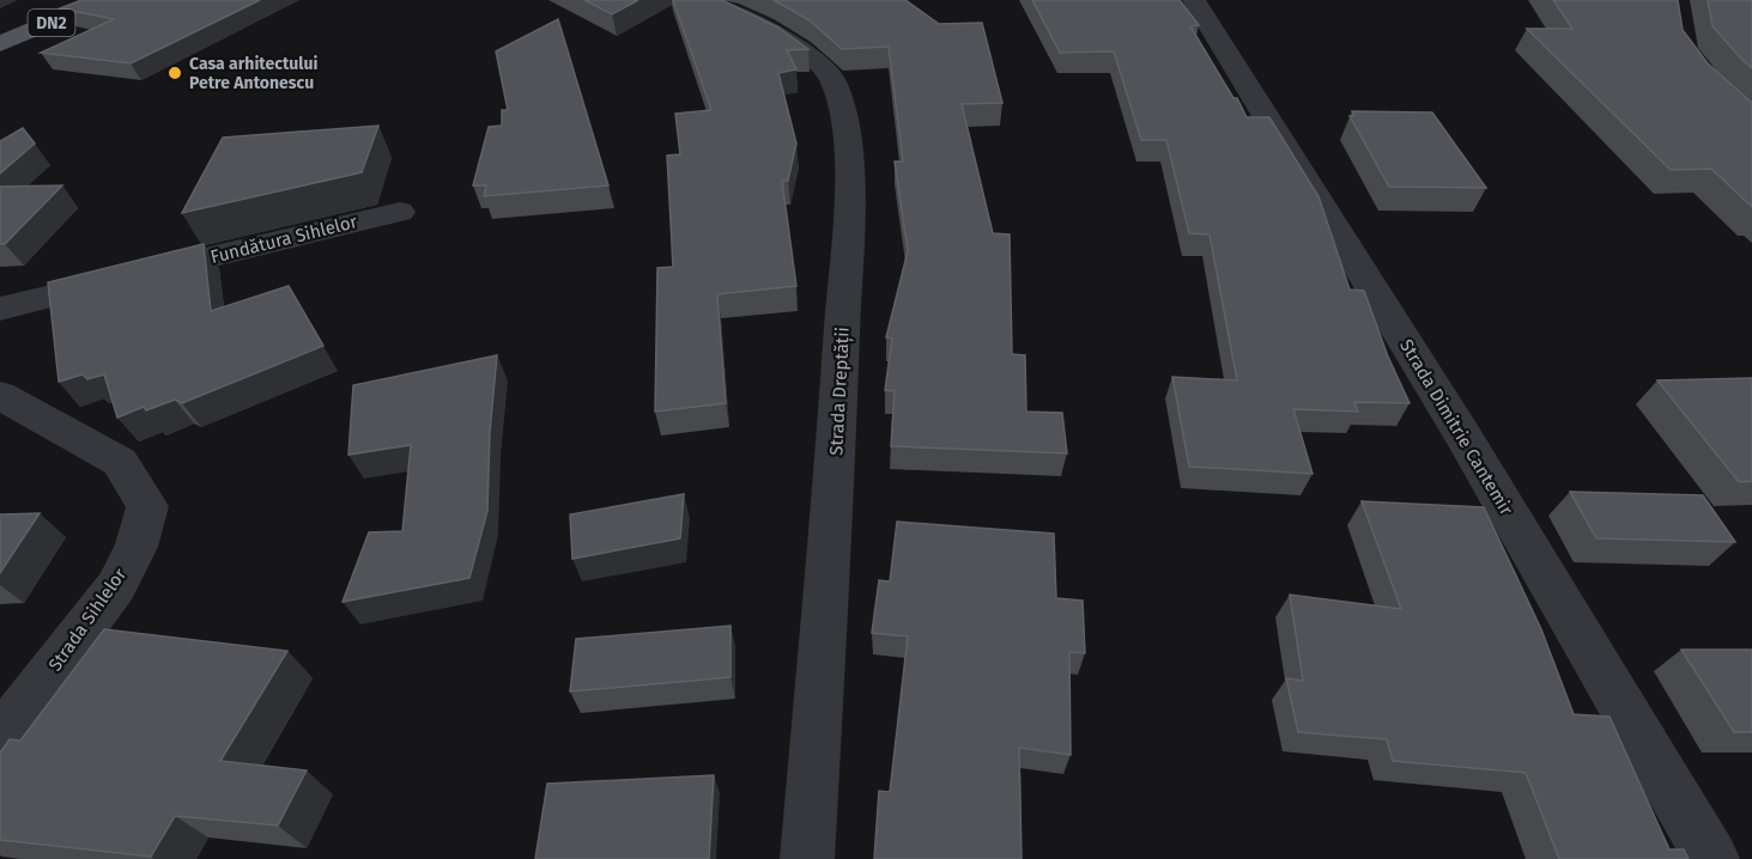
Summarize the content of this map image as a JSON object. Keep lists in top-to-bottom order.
{
  "streets": {
    "main road": ["DN2"],
    "street": [
      "Fundătura Sihlelor",
      "Strada Dreptății",
      "Strada Dimitrie Cantemir",
      "Strada Sihlelor"
    ]
  },
  "places": ["Casa arhitectului Petre Antonescu"]
}
